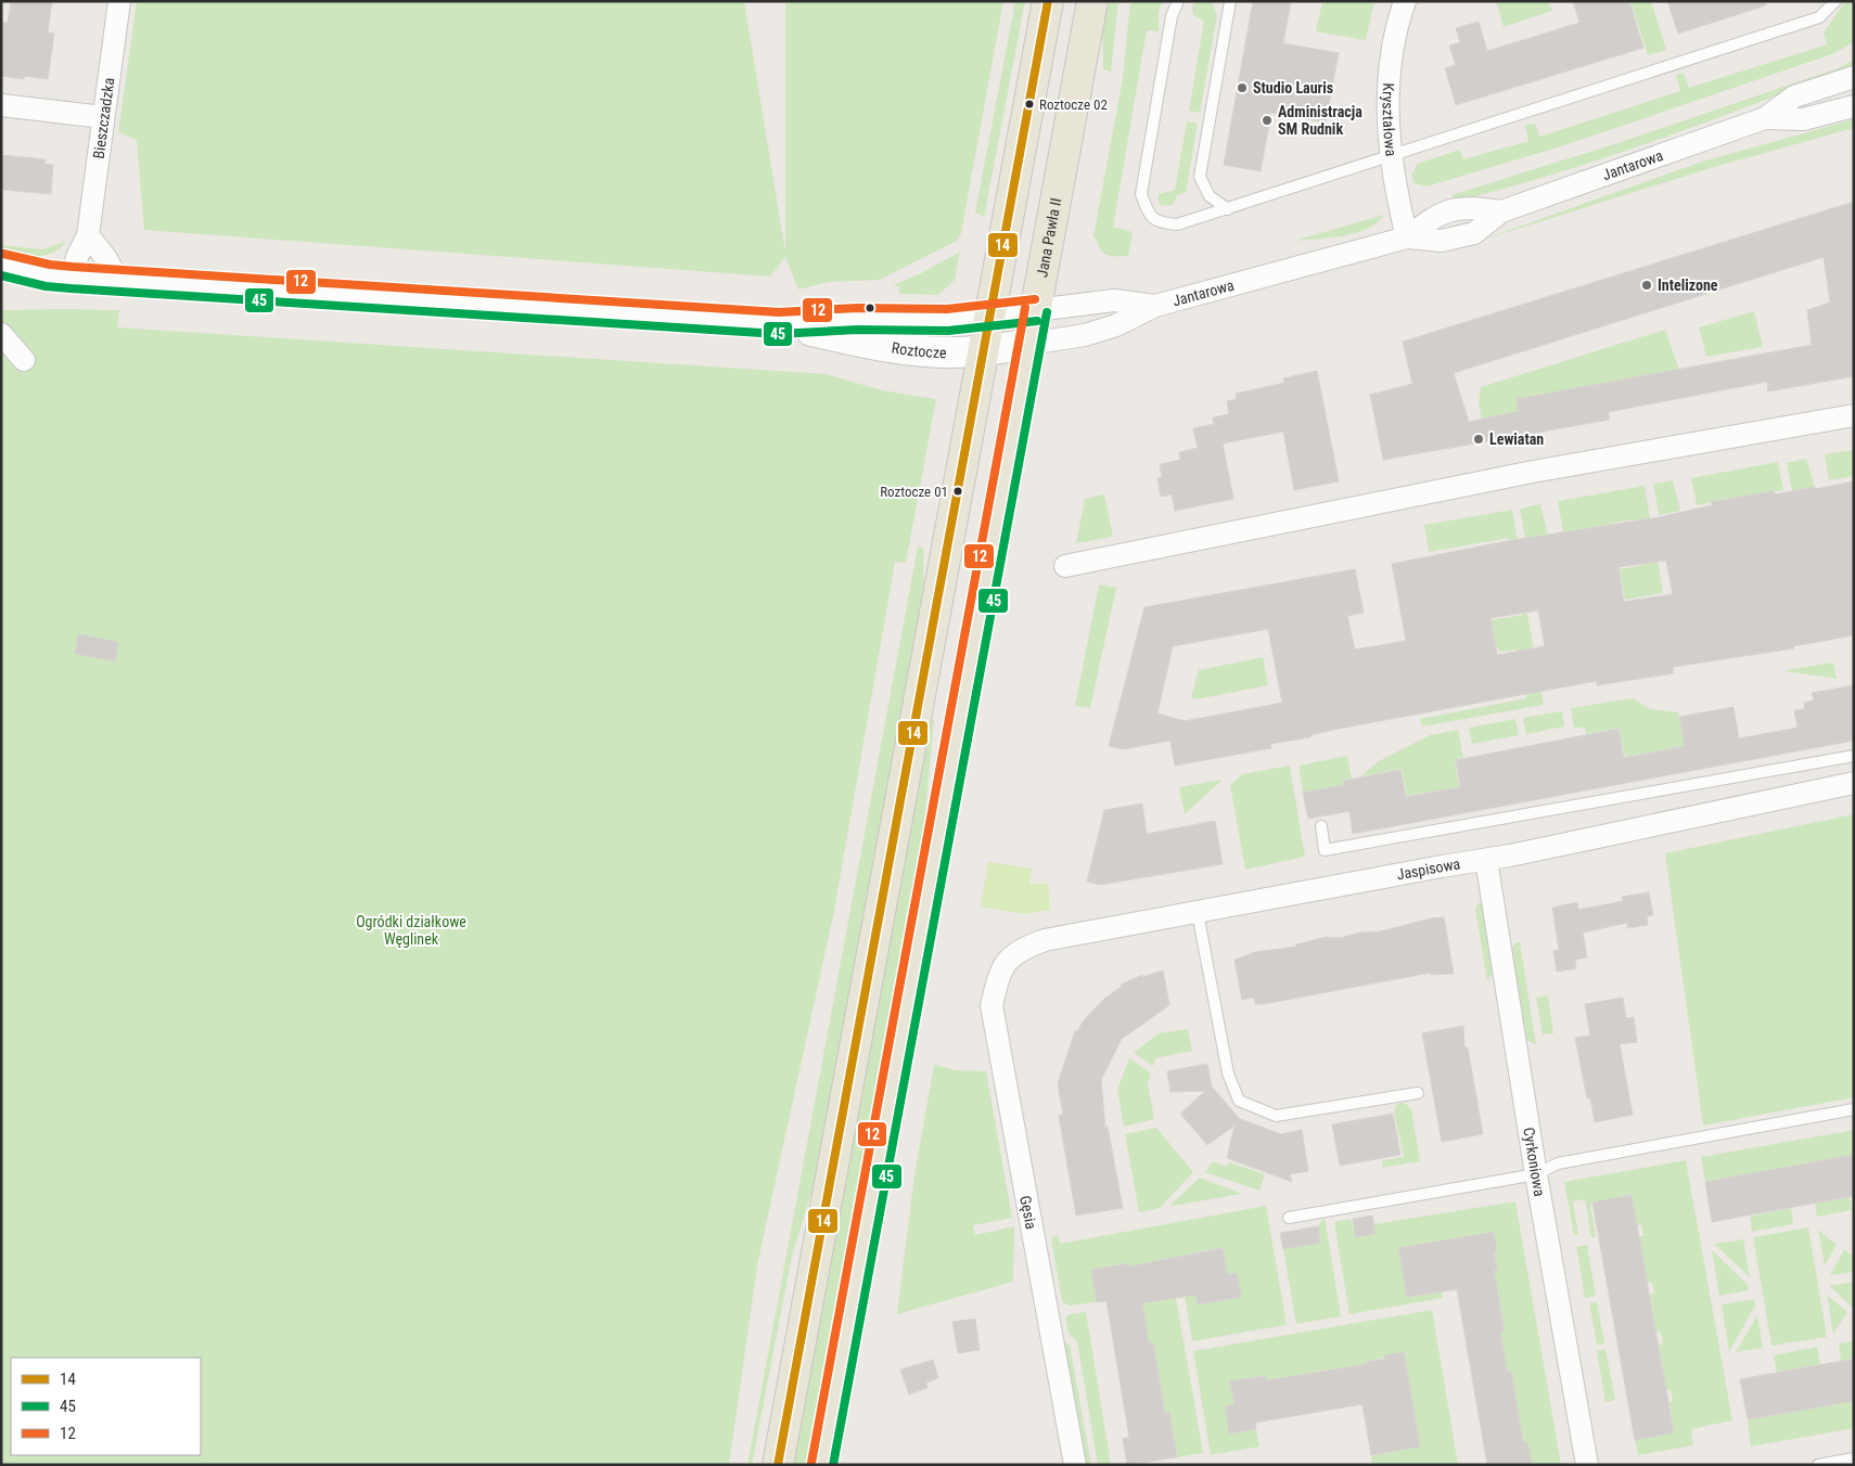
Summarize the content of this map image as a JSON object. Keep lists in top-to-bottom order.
{
  "streets": {
    "main road": ["Jana Pawła II"],
    "street": [
      "Bieszczadzka",
      "Kryształowa",
      "Jantarowa",
      "Roztocze",
      "Jaspisowa",
      "Cyrkoniowa",
      "Gęsia"
    ]
  },
  "crossings": [
    ["Bieszczadzka", "Roztocze"],
    ["Kryształowa", "Jantarowa"],
    ["Jantarowa", "Jana Pawła II"],
    ["Jantarowa", "Roztocze"],
    ["Jana Pawła II", "Roztocze"],
    ["Jaspisowa", "Cyrkoniowa"],
    ["Jaspisowa", "Gęsia"]
  ],
  "parks": ["Ogródki działkowe Węglinek"],
  "places": [
    "Studio Lauris",
    "Roztocze 02",
    "Administracja SM Rudnik",
    "Intelizone",
    "Lewiatan",
    "Roztocze 01"
  ],
  "lines": ["transit line 14", "transit line 12", "transit line 45"],
  "legend": ["14", "45", "12"]
}
